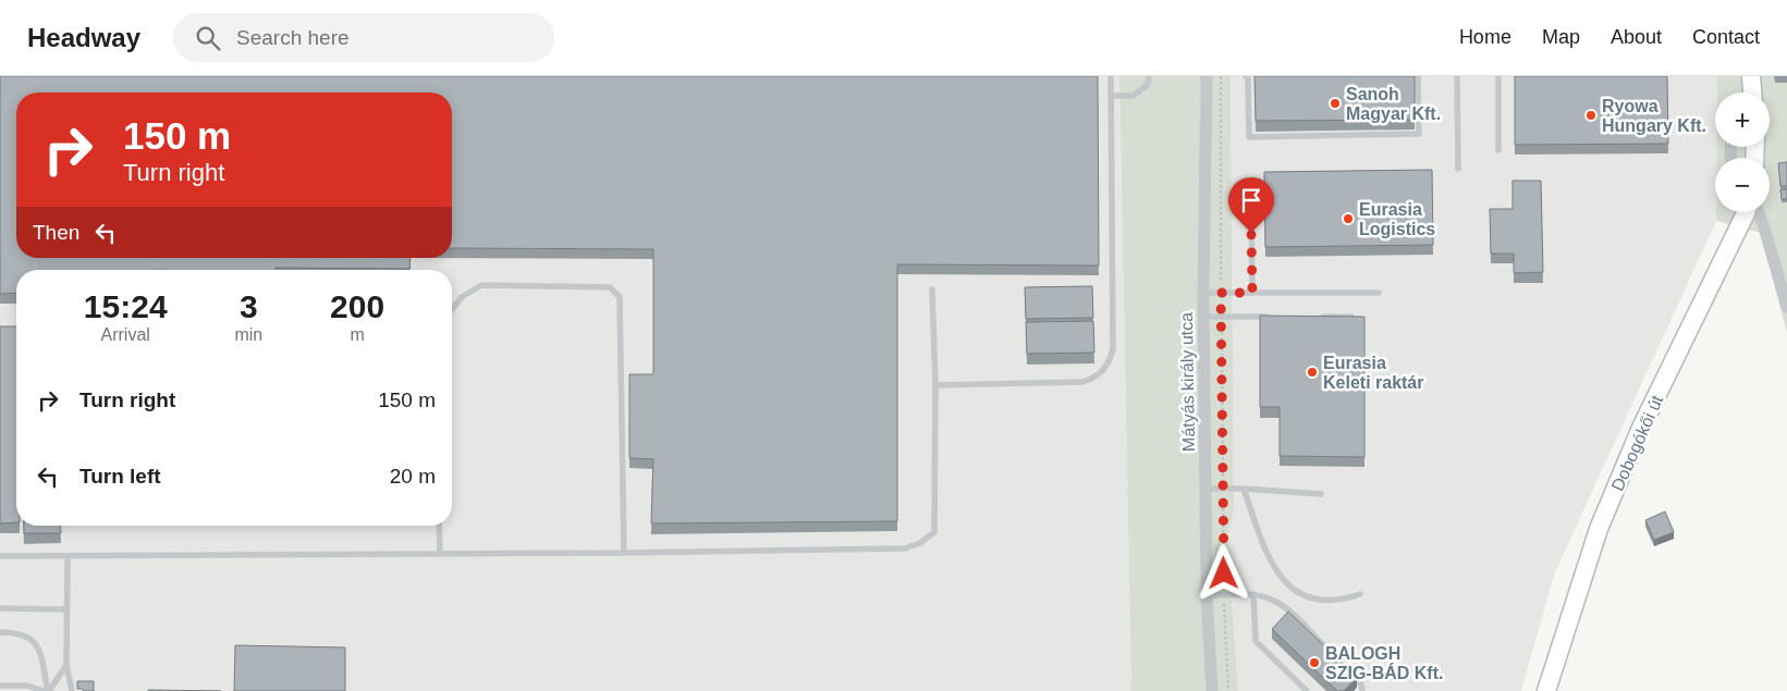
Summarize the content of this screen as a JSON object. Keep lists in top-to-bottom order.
{
  "streets": {
    "main road": ["Dobogókői út"],
    "street": ["Mátyás király utca"]
  },
  "places": [
    "Sanoh Magyar Kft.",
    "Ryowa Hungary Kft.",
    "Eurasia Logistics",
    "Eurasia Keleti raktár",
    "BALOGH SZIG-BÁD Kft."
  ],
  "page": {
    "header": "Headway",
    "search": "Search here",
    "nav": [
      "Home",
      "Map",
      "About",
      "Contact"
    ],
    "map_buttons": ["+", "−"],
    "turn": ["150 m", "Turn right"],
    "then": "Then",
    "eta": [
      "15:24",
      "Arrival",
      "3",
      "min",
      "200",
      "m"
    ],
    "list": [
      {
        "name": "Turn right",
        "value": "150 m"
      },
      {
        "name": "Turn left",
        "value": "20 m"
      }
    ]
  }
}
